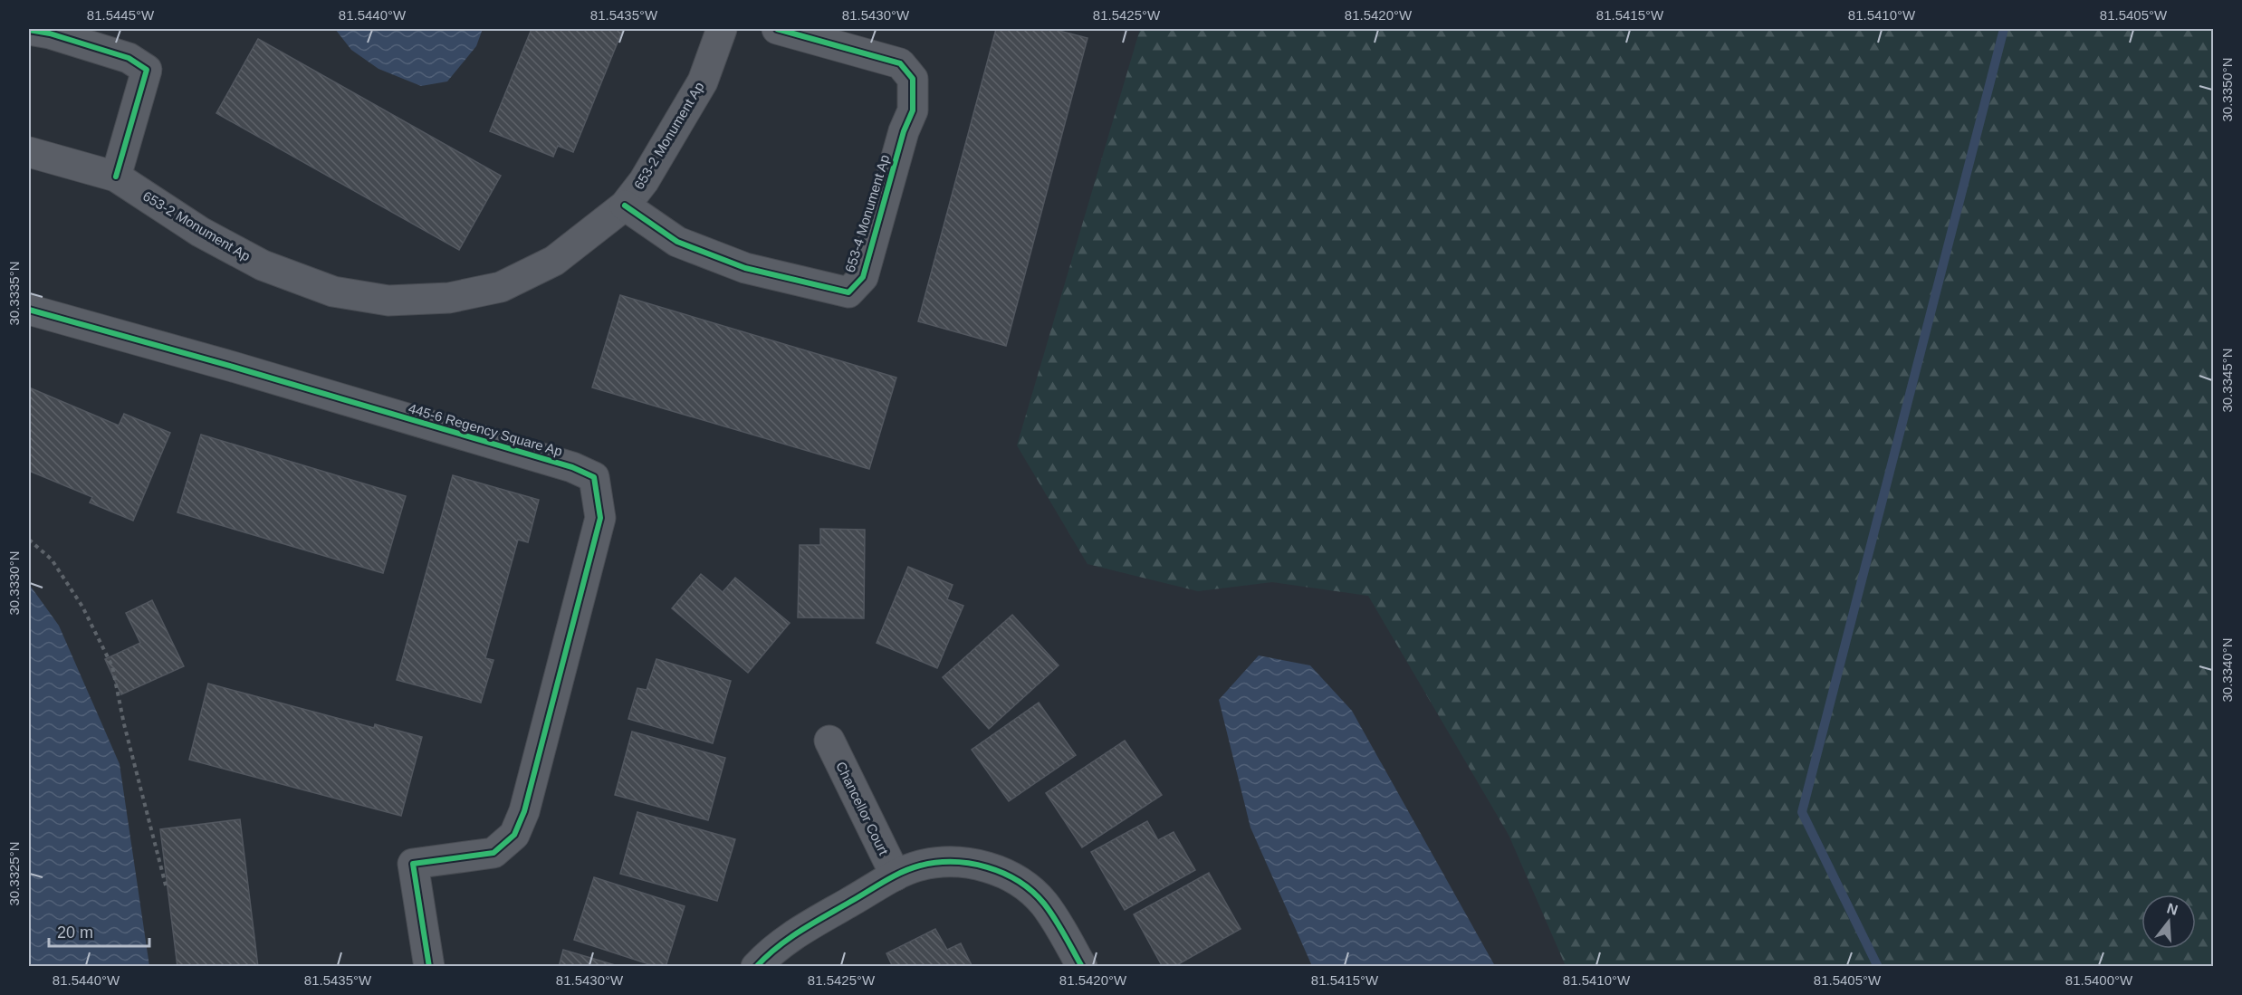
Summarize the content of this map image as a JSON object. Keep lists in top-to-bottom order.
{
  "streets": {
    "street": [
      "653-2 Monument Ap",
      "653-4 Monument Ap",
      "445-6 Regency Square Ap",
      "Chancellor Court"
    ]
  },
  "crossings": [
    ["653-2 Monument Ap", "653-4 Monument Ap"]
  ],
  "scale_bar": "20 m",
  "north": "top",
  "coordinates": [
    "81.5445°W",
    "81.5440°W",
    "81.5435°W",
    "81.5430°W",
    "81.5425°W",
    "81.5420°W",
    "81.5415°W",
    "81.5410°W",
    "81.5405°W",
    "30.3350°N",
    "30.3335°N",
    "30.3345°N",
    "30.3330°N",
    "30.3340°N",
    "30.3325°N",
    "81.5400°W"
  ]
}
